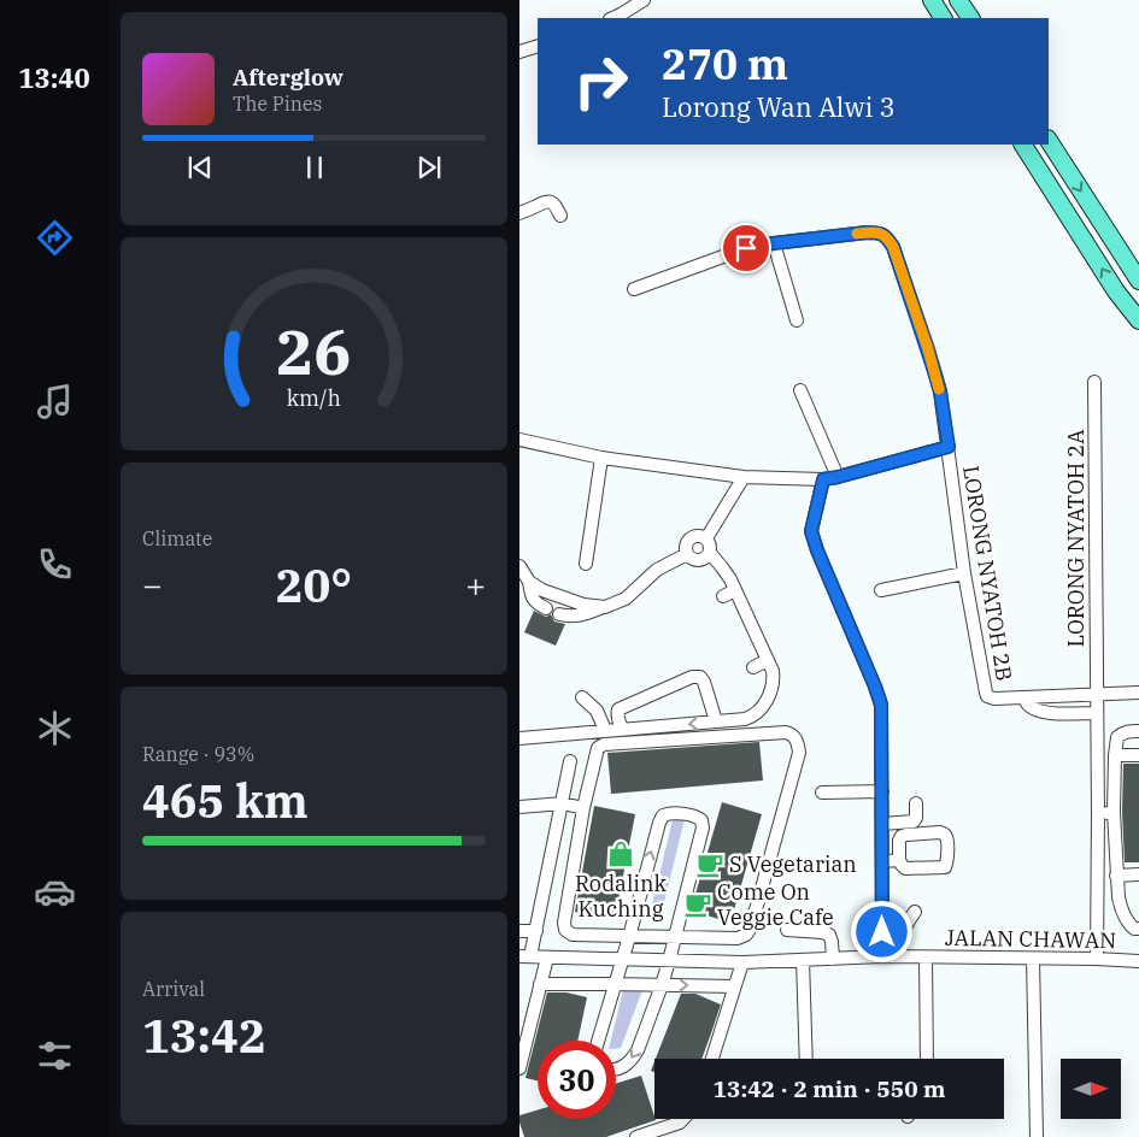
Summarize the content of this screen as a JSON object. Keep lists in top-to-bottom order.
{
  "streets": {
    "street": ["LORONG NYATOH 2A", "LORONG NYATOH 2B", "JALAN CHAWAN"]
  },
  "crossings": [
    ["LORONG NYATOH 2A", "JALAN CHAWAN"]
  ],
  "places": {
    "shop": ["Rodalink Kuching"],
    "cafe": ["S Vegetarian", "Come On Veggie Cafe"]
  },
  "north": "right",
  "page": {
    "tabs": "13:40",
    "turn": ["270 m", "Lorong Wan Alwi 3"],
    "song": ["Afterglow", "The Pines"],
    "tile": [
      "Climate",
      ["Range · 93%", "465 km"],
      ["Arrival", "13:42"]
    ],
    "heat": ["−", "20°", "+"],
    "limit": "30",
    "trip": "13:42 · 2 min · 550 m",
    "gauge": ["26", "km/h"]
  }
}
